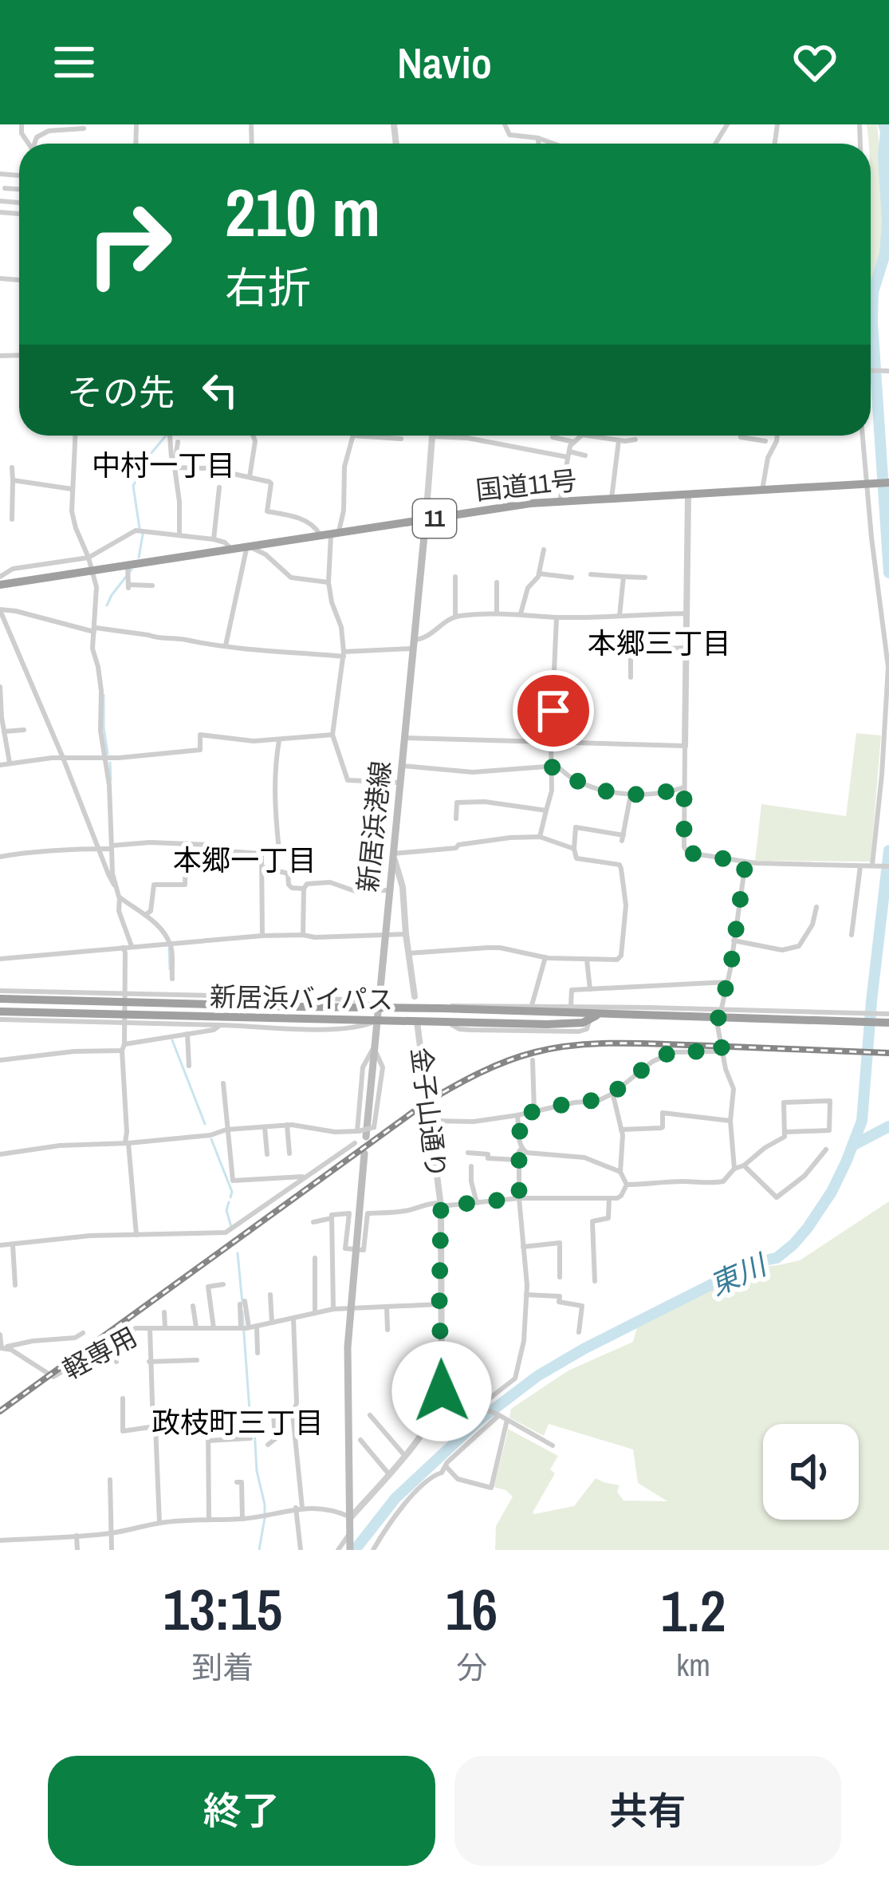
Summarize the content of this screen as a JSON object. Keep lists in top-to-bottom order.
{
  "streets": {
    "highway": ["国道11号", "11", "新居浜バイパス"],
    "main road": ["新居浜港線"],
    "street": ["金子山通り", "軽専用"]
  },
  "crossings": [
    ["国道11号", "新居浜港線"],
    ["新居浜港線", "新居浜バイパス"],
    ["新居浜バイパス", "金子山通り"],
    ["金子山通り", "軽専用"]
  ],
  "districts": [
    "中村一丁目",
    "本郷三丁目",
    "本郷一丁目",
    "政枝町三丁目"
  ],
  "water": ["東川"],
  "page": {
    "header": "Navio",
    "turn": ["210 m", "右折"],
    "then": "その先",
    "eta": [
      "13:15",
      "到着",
      "16",
      "分",
      "1.2",
      "km"
    ],
    "buttons": ["終了", "共有"]
  }
}
